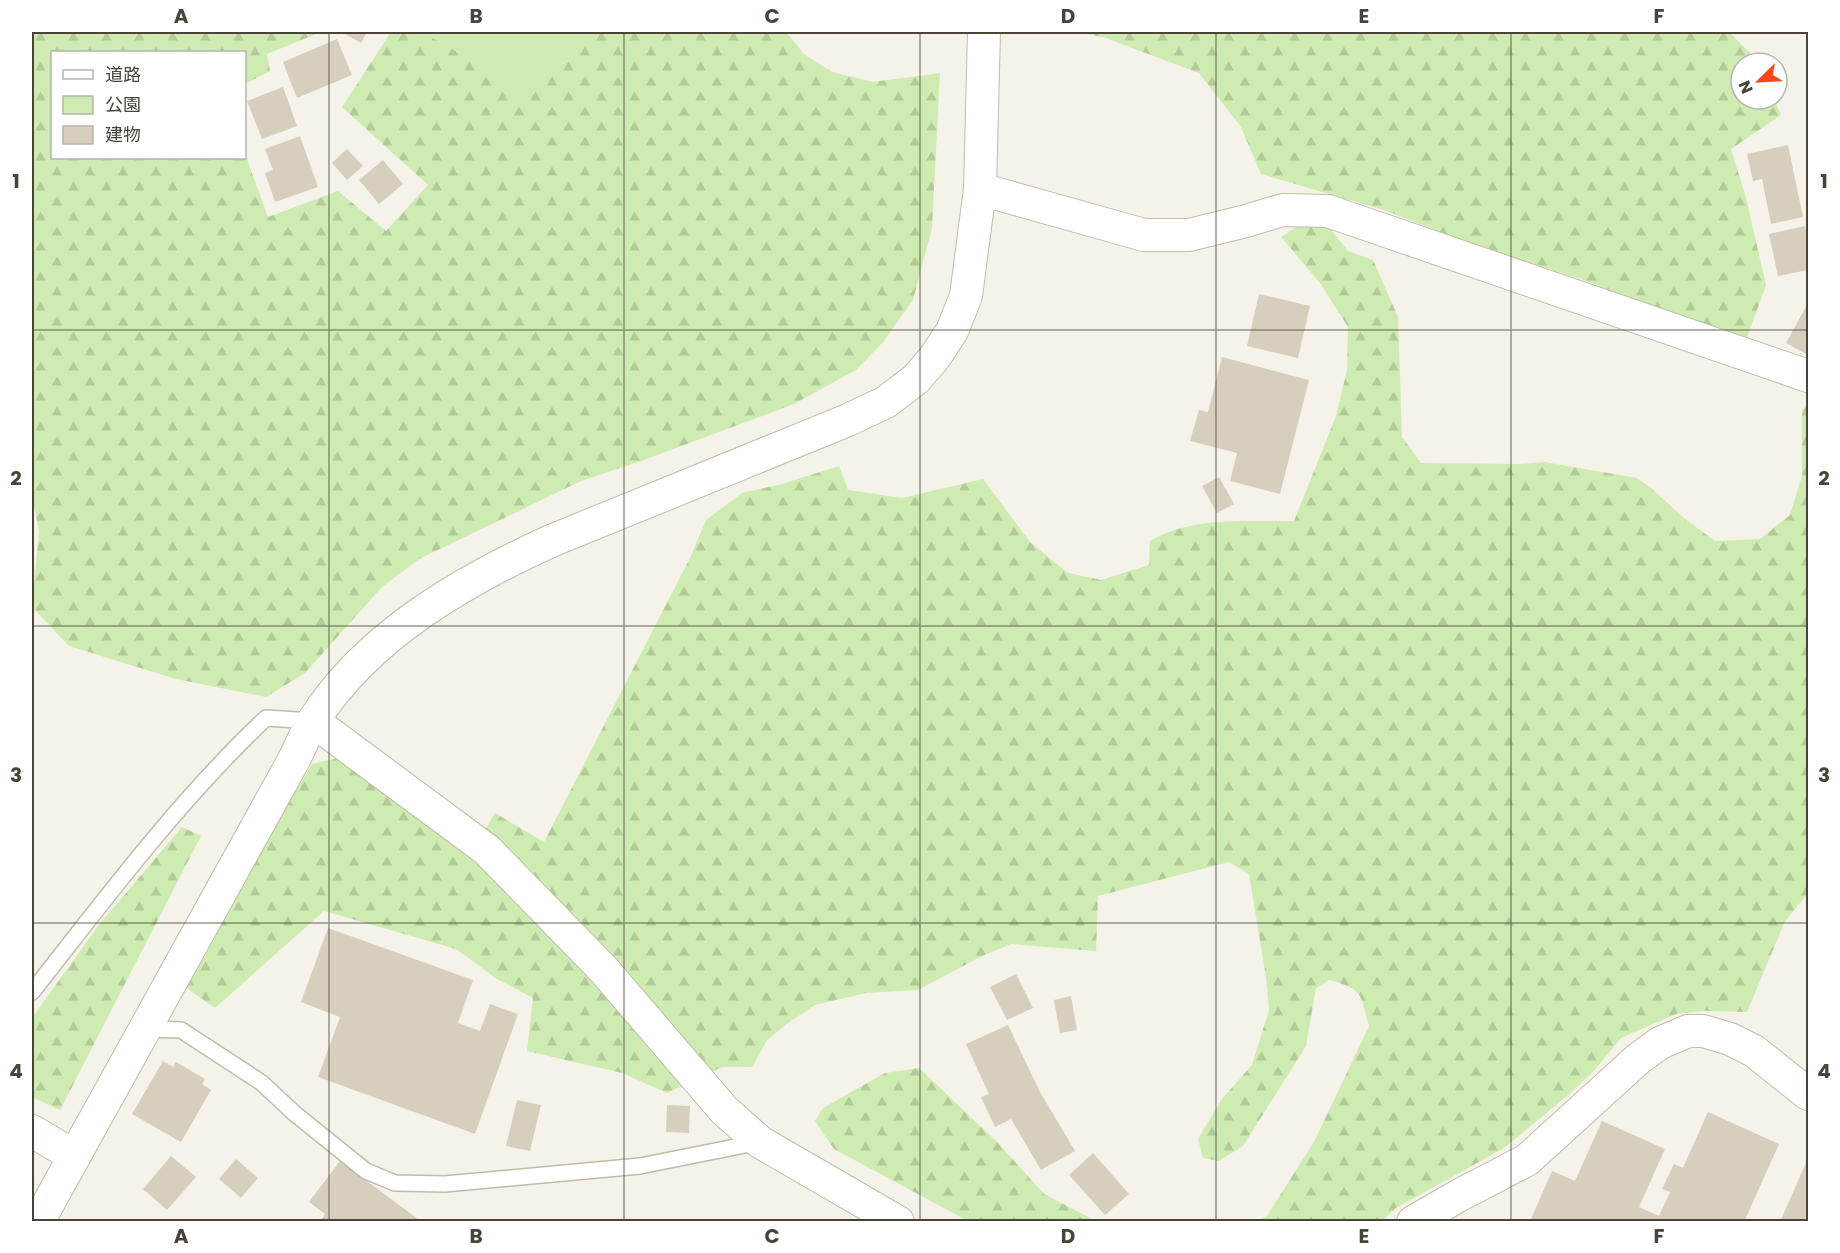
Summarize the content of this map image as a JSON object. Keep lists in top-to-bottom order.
{
  "legend": ["道路", "公園", "建物"],
  "north": "bottom left",
  "grid": {
    "columns": [
      "A",
      "B",
      "C",
      "D",
      "E",
      "F"
    ],
    "rows": [
      "1",
      "2",
      "3",
      "4"
    ]
  }
}
